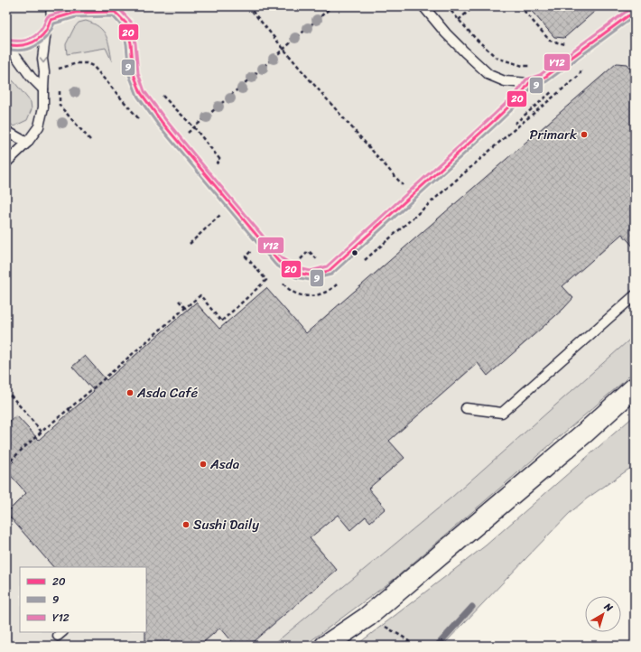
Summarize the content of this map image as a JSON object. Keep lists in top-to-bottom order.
{
  "places": [
    "Primark",
    "Asda Café",
    "Asda",
    "Sushi Daily"
  ],
  "lines": ["transit line Y12", "transit line 20", "transit line 9"],
  "legend": ["20", "9", "Y12"],
  "north": "top right"
}
